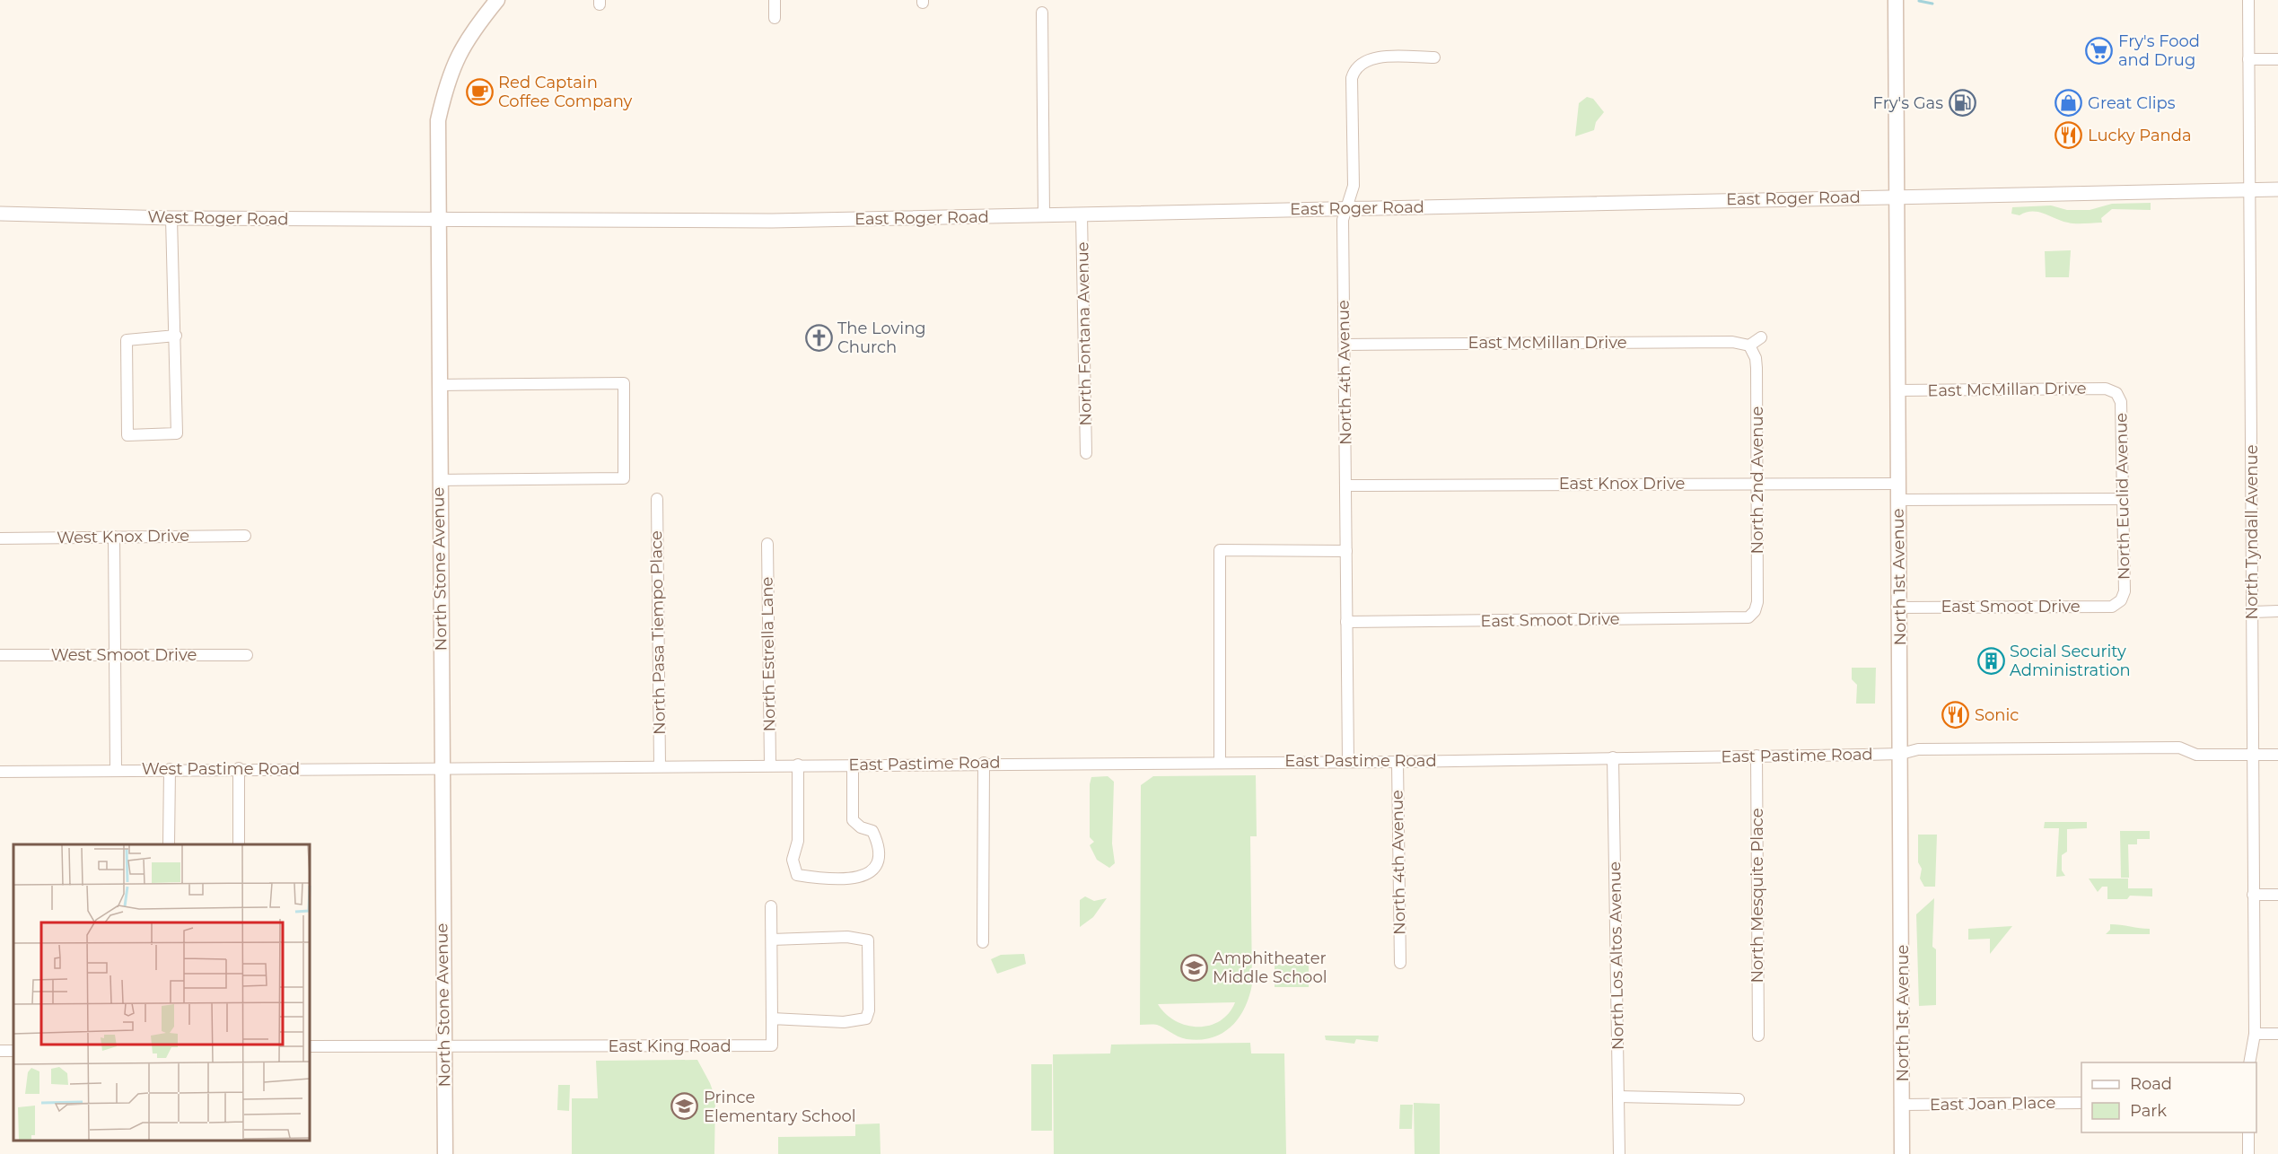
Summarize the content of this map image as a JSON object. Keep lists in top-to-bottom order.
{
  "streets": {
    "main road": ["North Stone Avenue", "North 1st Avenue"],
    "street": [
      "East Roger Road",
      "West Roger Road",
      "North Fontana Avenue",
      "East McMillan Drive",
      "North 4th Avenue",
      "North 2nd Avenue",
      "East Knox Drive",
      "North Euclid Avenue",
      "North Tyndall Avenue",
      "West Knox Drive",
      "East Smoot Drive",
      "North Pasa Tiempo Place",
      "North Estrella Lane",
      "West Smoot Drive",
      "East Pastime Road",
      "West Pastime Road",
      "North Mesquite Place",
      "North Los Altos Avenue",
      "East King Road",
      "East Joan Place"
    ]
  },
  "crossings": [
    ["East Roger Road", "West Roger Road"],
    ["East Roger Road", "North Fontana Avenue"],
    ["East Roger Road", "North 4th Avenue"],
    ["East Roger Road", "North Tyndall Avenue"],
    ["East Roger Road", "North Stone Avenue"],
    ["East Roger Road", "North 1st Avenue"],
    ["West Roger Road", "North Stone Avenue"],
    ["East McMillan Drive", "North 4th Avenue"],
    ["East McMillan Drive", "North 2nd Avenue"],
    ["East McMillan Drive", "North Euclid Avenue"],
    ["East McMillan Drive", "North 1st Avenue"],
    ["North 4th Avenue", "East Knox Drive"],
    ["North 4th Avenue", "East Smoot Drive"],
    ["North 4th Avenue", "East Pastime Road"],
    ["North 2nd Avenue", "East Knox Drive"],
    ["North 2nd Avenue", "East Smoot Drive"],
    ["East Knox Drive", "North 1st Avenue"],
    ["North Euclid Avenue", "East Smoot Drive"],
    ["North Tyndall Avenue", "East Pastime Road"],
    ["North Stone Avenue", "East Pastime Road"],
    ["North Stone Avenue", "West Pastime Road"],
    ["North Stone Avenue", "East King Road"],
    ["North 1st Avenue", "East Smoot Drive"],
    ["North 1st Avenue", "East Pastime Road"],
    ["North 1st Avenue", "East Joan Place"],
    ["North Pasa Tiempo Place", "East Pastime Road"],
    ["North Estrella Lane", "East Pastime Road"],
    ["East Pastime Road", "West Pastime Road"],
    ["East Pastime Road", "North Mesquite Place"],
    ["East Pastime Road", "North Los Altos Avenue"]
  ],
  "places": {
    "supermarket": ["Fry's Food and Drug"],
    "cafe": ["Red Captain Coffee Company"],
    "fuel station": ["Fry's Gas"],
    "shop": ["Great Clips"],
    "restaurant": ["Lucky Panda", "Sonic"],
    "church": ["The Loving Church"],
    "building": ["Social Security Administration"],
    "school or university": ["Amphitheater Middle School", "Prince Elementary School"]
  },
  "legend": ["Road", "Park"]
}
